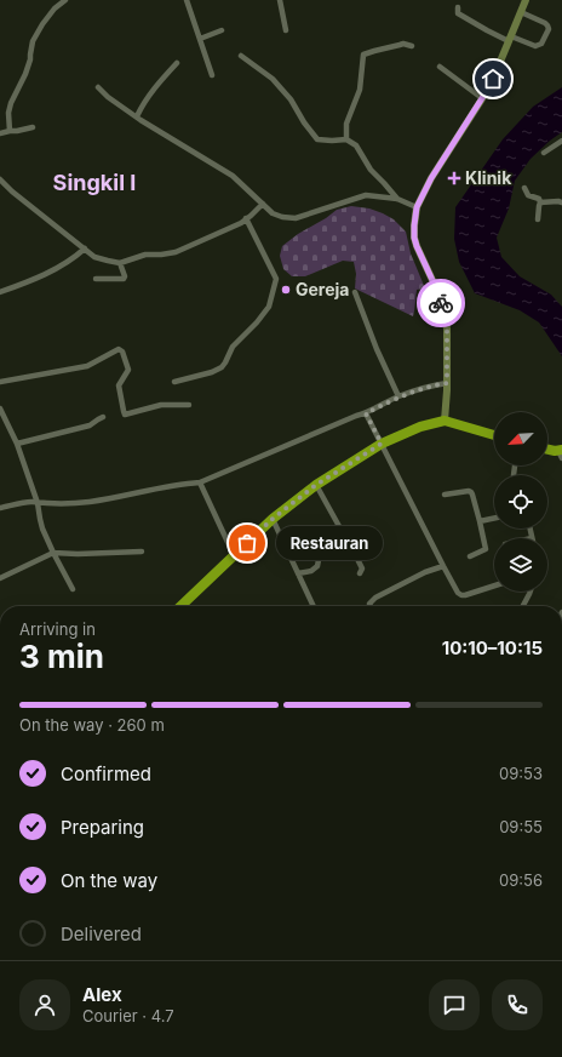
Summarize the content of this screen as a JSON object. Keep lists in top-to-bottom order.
{
  "districts": ["Singkil I"],
  "places": {
    "health": ["Klinik"],
    "other": ["Gereja", "Restauran"]
  },
  "north": "bottom left",
  "page": {
    "bubble": "Restauran",
    "heading": ["3 min", "Arriving in", "10:10–10:15"],
    "panel": ["Alex", "Courier · 4.7"],
    "bar": "On the way · 260 m",
    "list": [
      ["Confirmed", "09:53"],
      ["Preparing", "09:55"],
      ["On the way", "09:56"],
      "Delivered"
    ]
  }
}
